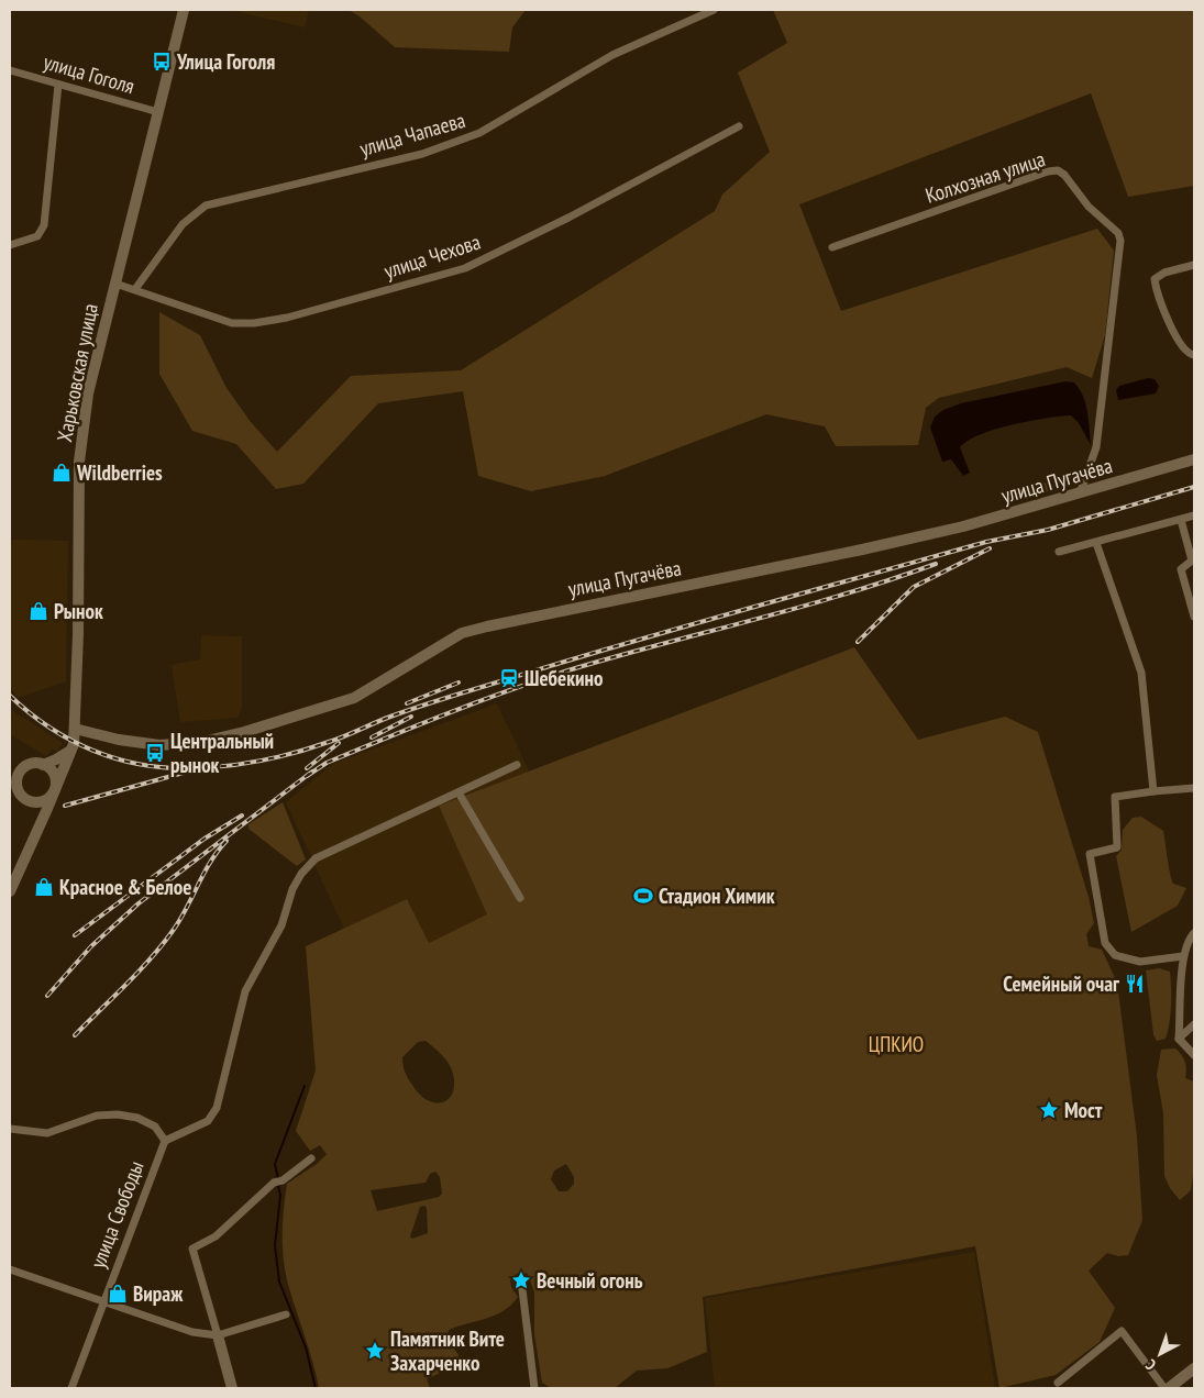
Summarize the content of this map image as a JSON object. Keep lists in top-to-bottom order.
{
  "streets": {
    "street": [
      "улица Гоголя",
      "улица Чапаева",
      "Колхозная улица",
      "улица Чехова",
      "Харьковская улица",
      "улица Пугачёва",
      "улица Свободы"
    ]
  },
  "crossings": [
    ["улица Гоголя", "Харьковская улица"],
    ["улица Чапаева", "улица Чехова"],
    ["Колхозная улица", "улица Пугачёва"],
    ["улица Чехова", "Харьковская улица"],
    ["Харьковская улица", "улица Пугачёва"]
  ],
  "parks": ["ЦПКИО"],
  "places": {
    "bus stop": ["Улица Гоголя", "Центральный рынок"],
    "shop": [
      "Wildberries",
      "Рынок",
      "Красное & Белое",
      "Вираж"
    ],
    "station": ["Шебекино"],
    "sports": ["Стадион Химик"],
    "restaurant": ["Семейный очаг"],
    "place": ["Мост", "Вечный огонь", "Памятник Вите Захарченко"]
  },
  "north": "bottom left"
}
